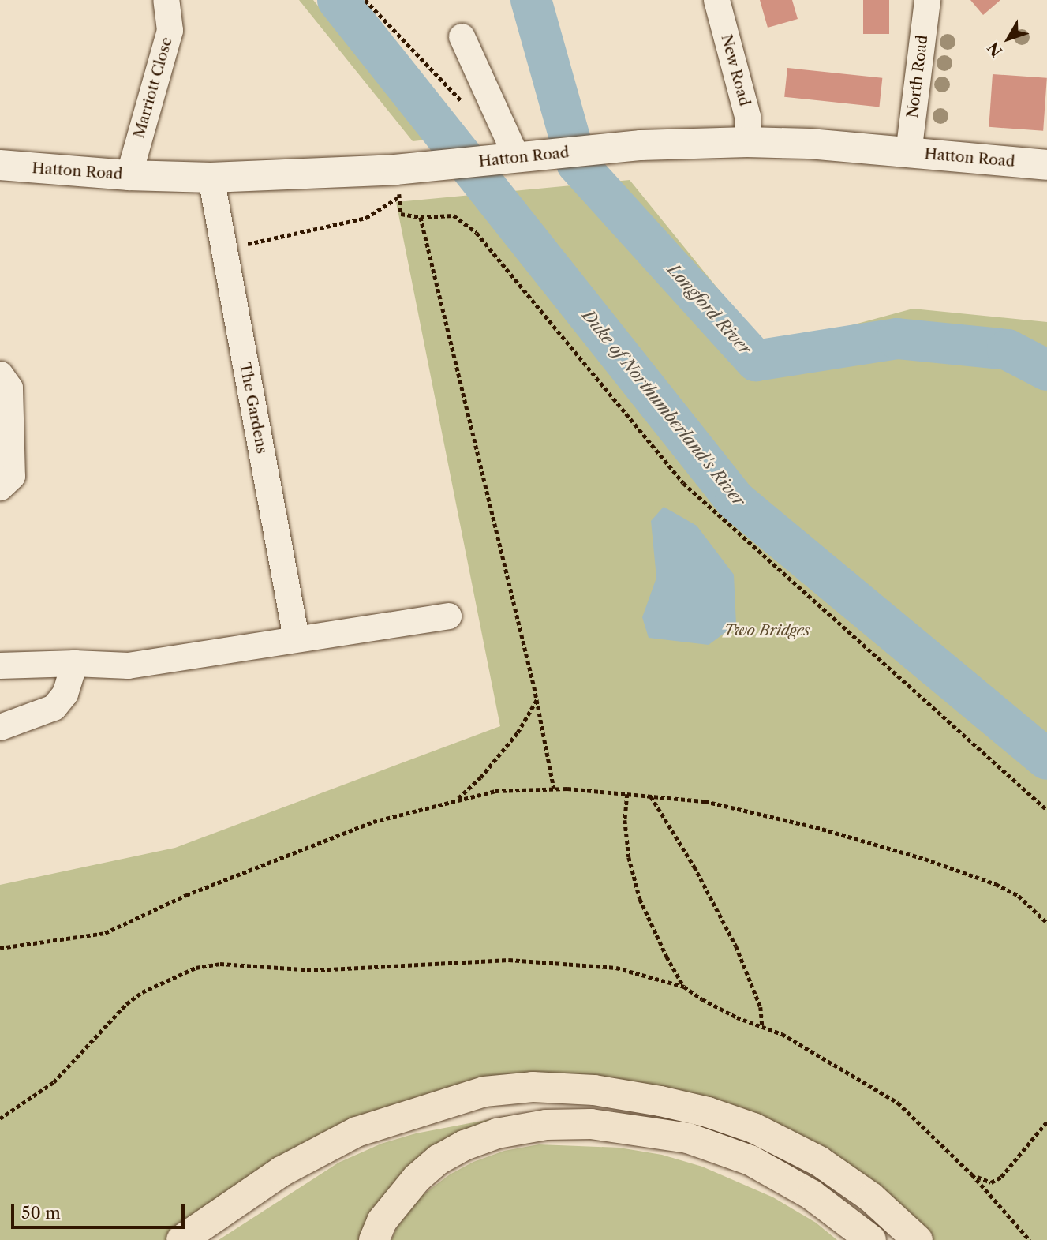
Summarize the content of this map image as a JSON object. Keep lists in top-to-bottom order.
{
  "streets": {
    "street": [
      "New Road",
      "North Road",
      "Marriott Close",
      "Hatton Road",
      "The Gardens"
    ]
  },
  "crossings": [
    ["New Road", "Hatton Road"],
    ["North Road", "Hatton Road"],
    ["Marriott Close", "Hatton Road"],
    ["Hatton Road", "The Gardens"]
  ],
  "water": ["Longford River", "Duke of Northumberland's River"],
  "parks": ["Two Bridges"],
  "scale_bar": "50 m",
  "north": "bottom left"
}
